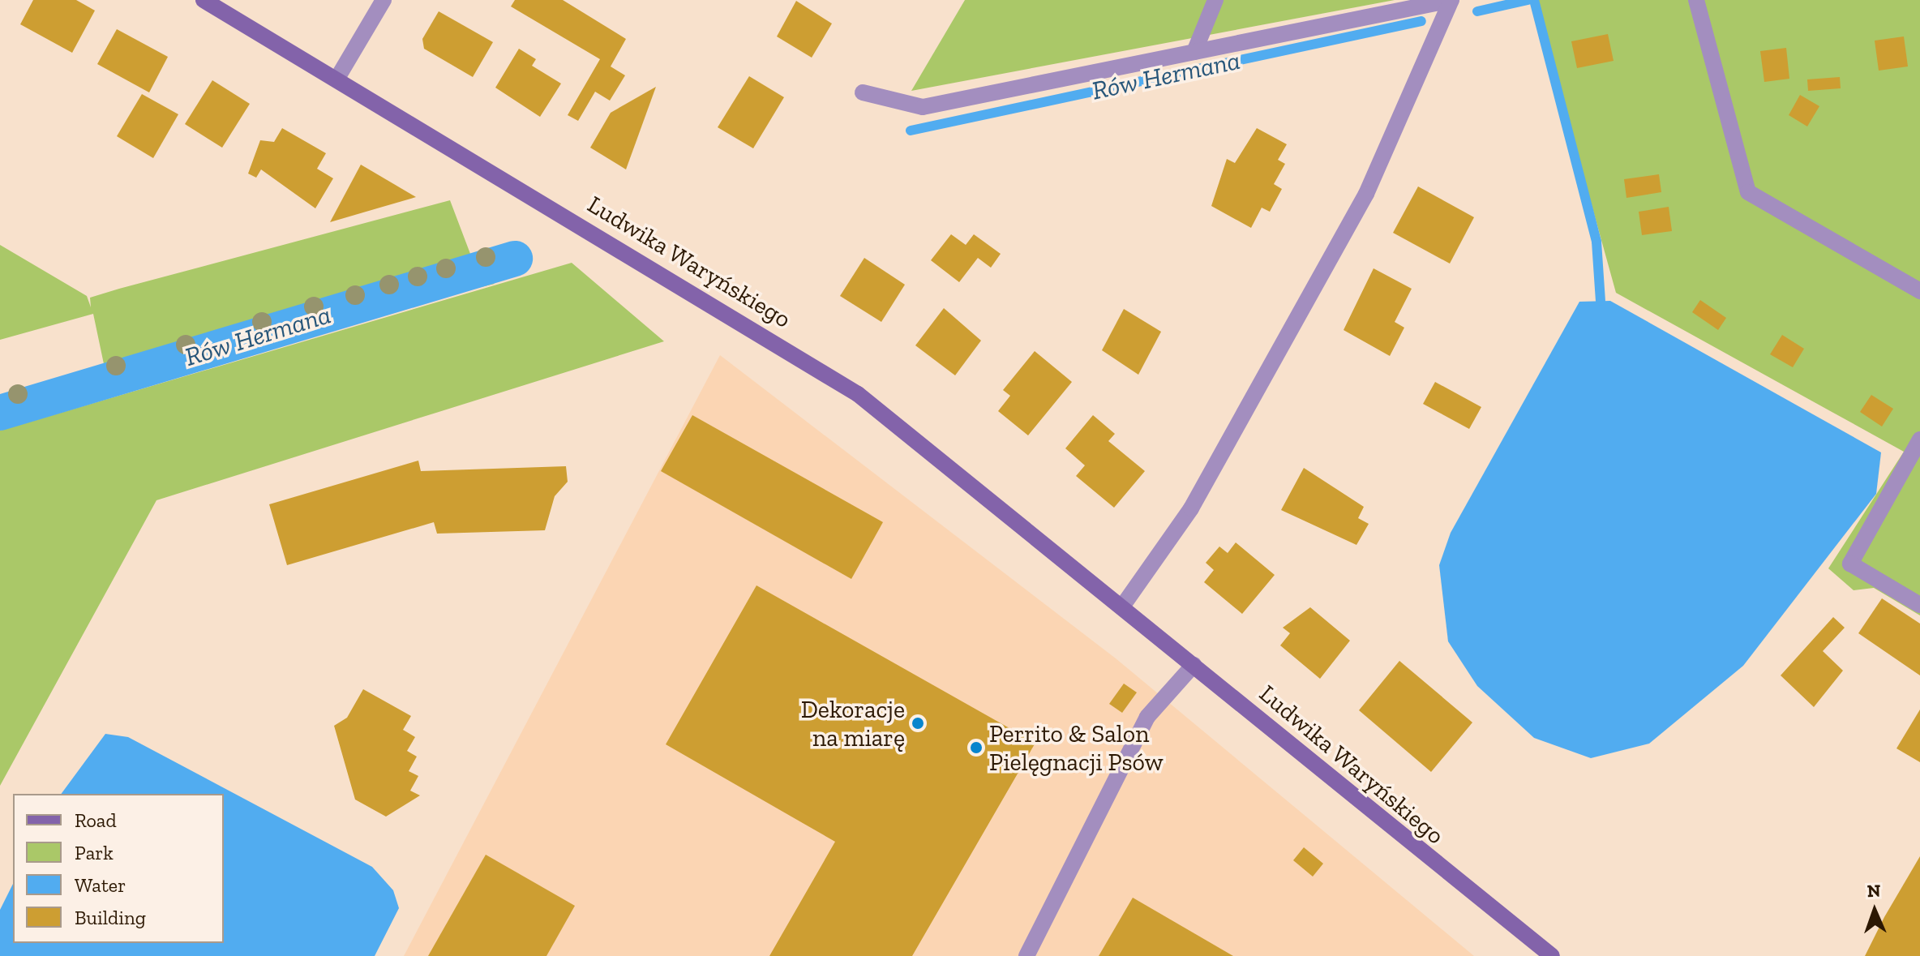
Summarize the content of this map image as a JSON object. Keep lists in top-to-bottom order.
{
  "streets": {
    "street": ["Ludwika Waryńskiego"]
  },
  "water": ["Rów Hermana"],
  "places": ["Dekoracje na miarę", "Perrito & Salon Pielęgnacji Psów"],
  "legend": [
    "Road",
    "Park",
    "Water",
    "Building"
  ],
  "north": "top"
}
